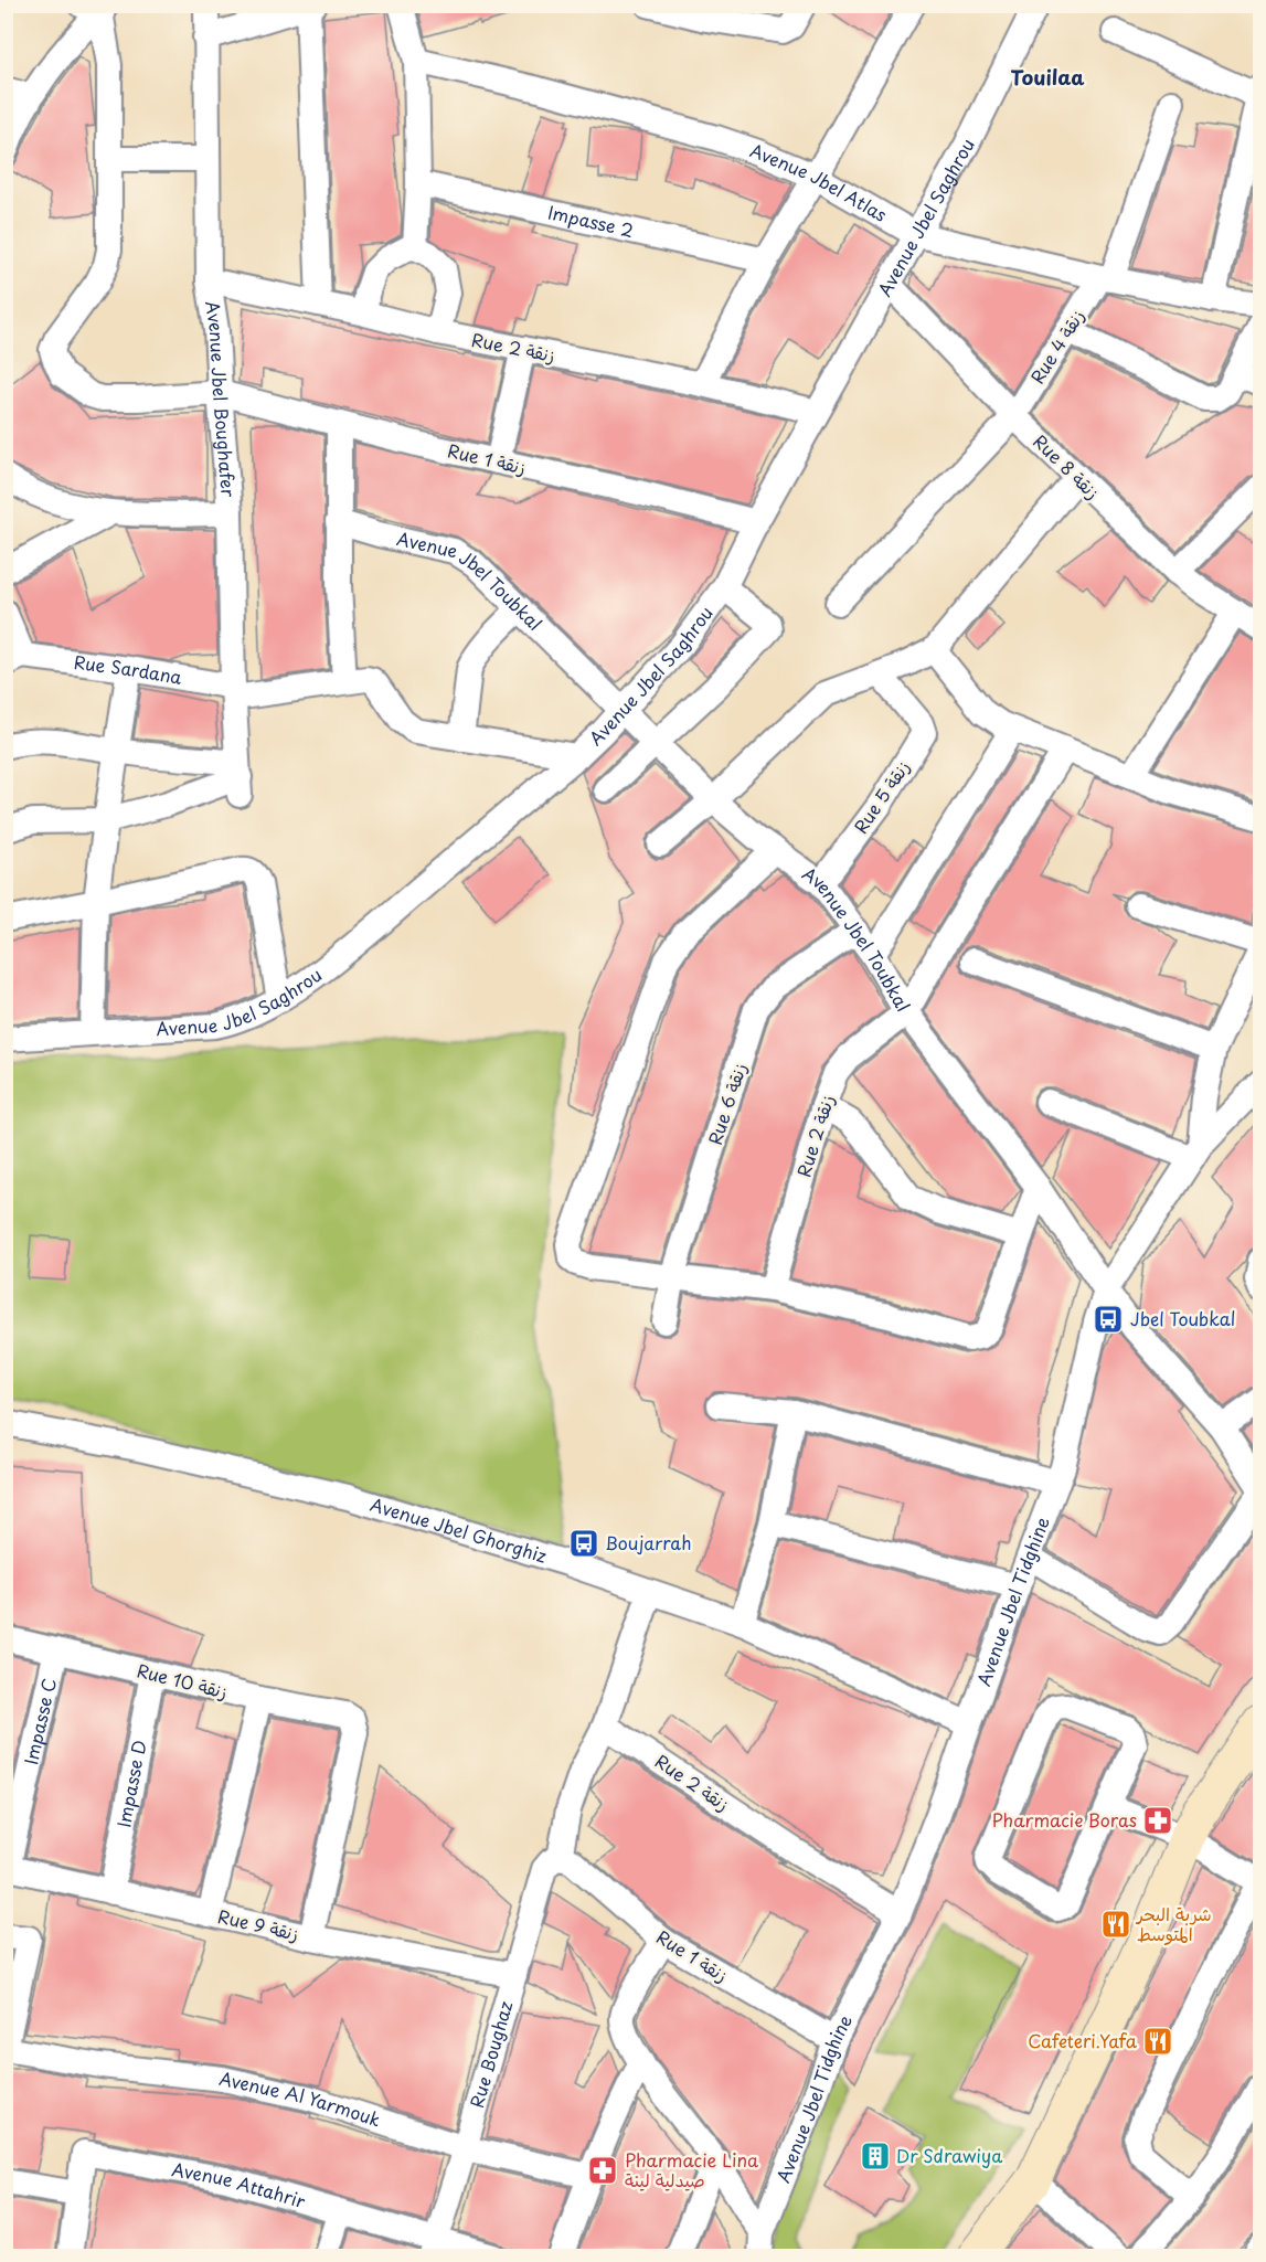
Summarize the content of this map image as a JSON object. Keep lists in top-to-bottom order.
{
  "streets": {
    "street": [
      "Avenue Jbel Atlas",
      "Avenue Jbel Saghrou",
      "Impasse 2",
      "Rue 4 زنقة",
      "Rue 2 زنقة",
      "Avenue Jbel Boughafer",
      "Rue 1 زنقة",
      "Rue 8 زنقة",
      "Avenue Jbel Toubkal",
      "Rue Sardana",
      "Rue 5 زنقة",
      "Rue 6 زنقة",
      "Avenue Jbel Ghorghiz",
      "Avenue Jbel Tidghine",
      "Rue 10 زنقة",
      "Impasse C",
      "Impasse D",
      "Rue 9 زنقة",
      "Rue Boughaz",
      "Avenue Al Yarmouk",
      "Avenue Attahrir"
    ]
  },
  "crossings": [
    ["Avenue Jbel Atlas", "Avenue Jbel Saghrou"],
    ["Avenue Jbel Atlas", "Rue 4 زنقة"],
    ["Avenue Jbel Saghrou", "Rue 2 زنقة"],
    ["Avenue Jbel Saghrou", "Rue 1 زنقة"],
    ["Avenue Jbel Saghrou", "Rue 8 زنقة"],
    ["Avenue Jbel Saghrou", "Avenue Jbel Toubkal"],
    ["Rue 4 زنقة", "Rue 8 زنقة"],
    ["Rue 2 زنقة", "Avenue Jbel Boughafer"],
    ["Rue 2 زنقة", "Avenue Jbel Toubkal"],
    ["Rue 2 زنقة", "Avenue Jbel Tidghine"],
    ["Avenue Jbel Boughafer", "Rue 1 زنقة"],
    ["Avenue Jbel Boughafer", "Rue Sardana"],
    ["Rue 1 زنقة", "Avenue Jbel Tidghine"],
    ["Rue 1 زنقة", "Rue Boughaz"],
    ["Avenue Jbel Toubkal", "Rue 5 زنقة"],
    ["Avenue Jbel Toubkal", "Rue 6 زنقة"],
    ["Avenue Jbel Toubkal", "Avenue Jbel Tidghine"],
    ["Avenue Jbel Ghorghiz", "Avenue Jbel Tidghine"],
    ["Rue 10 زنقة", "Impasse C"],
    ["Rue 10 زنقة", "Impasse D"],
    ["Rue 10 زنقة", "Rue 9 زنقة"],
    ["Impasse C", "Rue 9 زنقة"],
    ["Impasse D", "Rue 9 زنقة"],
    ["Rue 9 زنقة", "Rue Boughaz"],
    ["Rue Boughaz", "Avenue Al Yarmouk"],
    ["Rue Boughaz", "Avenue Attahrir"]
  ],
  "districts": ["Touilaa"],
  "places": {
    "bus stop": ["Jbel Toubkal", "Boujarrah"],
    "pharmacy": ["Pharmacie Boras", "Pharmacie Lina صيدلية لينة"],
    "restaurant": ["شربة البحر المتوسط", "Cafeteri.Yafa"],
    "building": ["Dr Sdrawiya"]
  }
}
